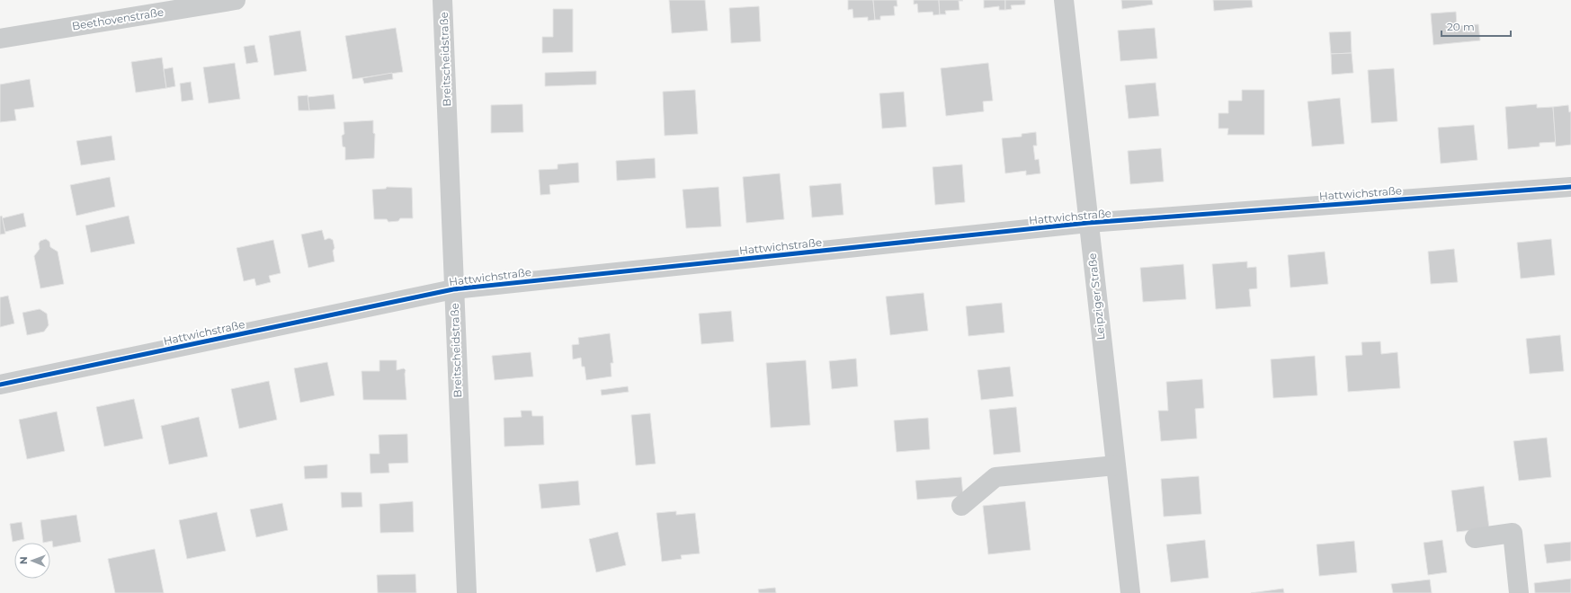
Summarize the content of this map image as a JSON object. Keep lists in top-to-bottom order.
{
  "streets": {
    "street": [
      "Beethovenstraße",
      "Breitscheidstraße",
      "Hattwichstraße",
      "Leipziger Straße"
    ]
  },
  "crossings": [
    ["Breitscheidstraße", "Hattwichstraße"],
    ["Hattwichstraße", "Leipziger Straße"]
  ],
  "scale_bar": "20 m",
  "north": "left"
}
